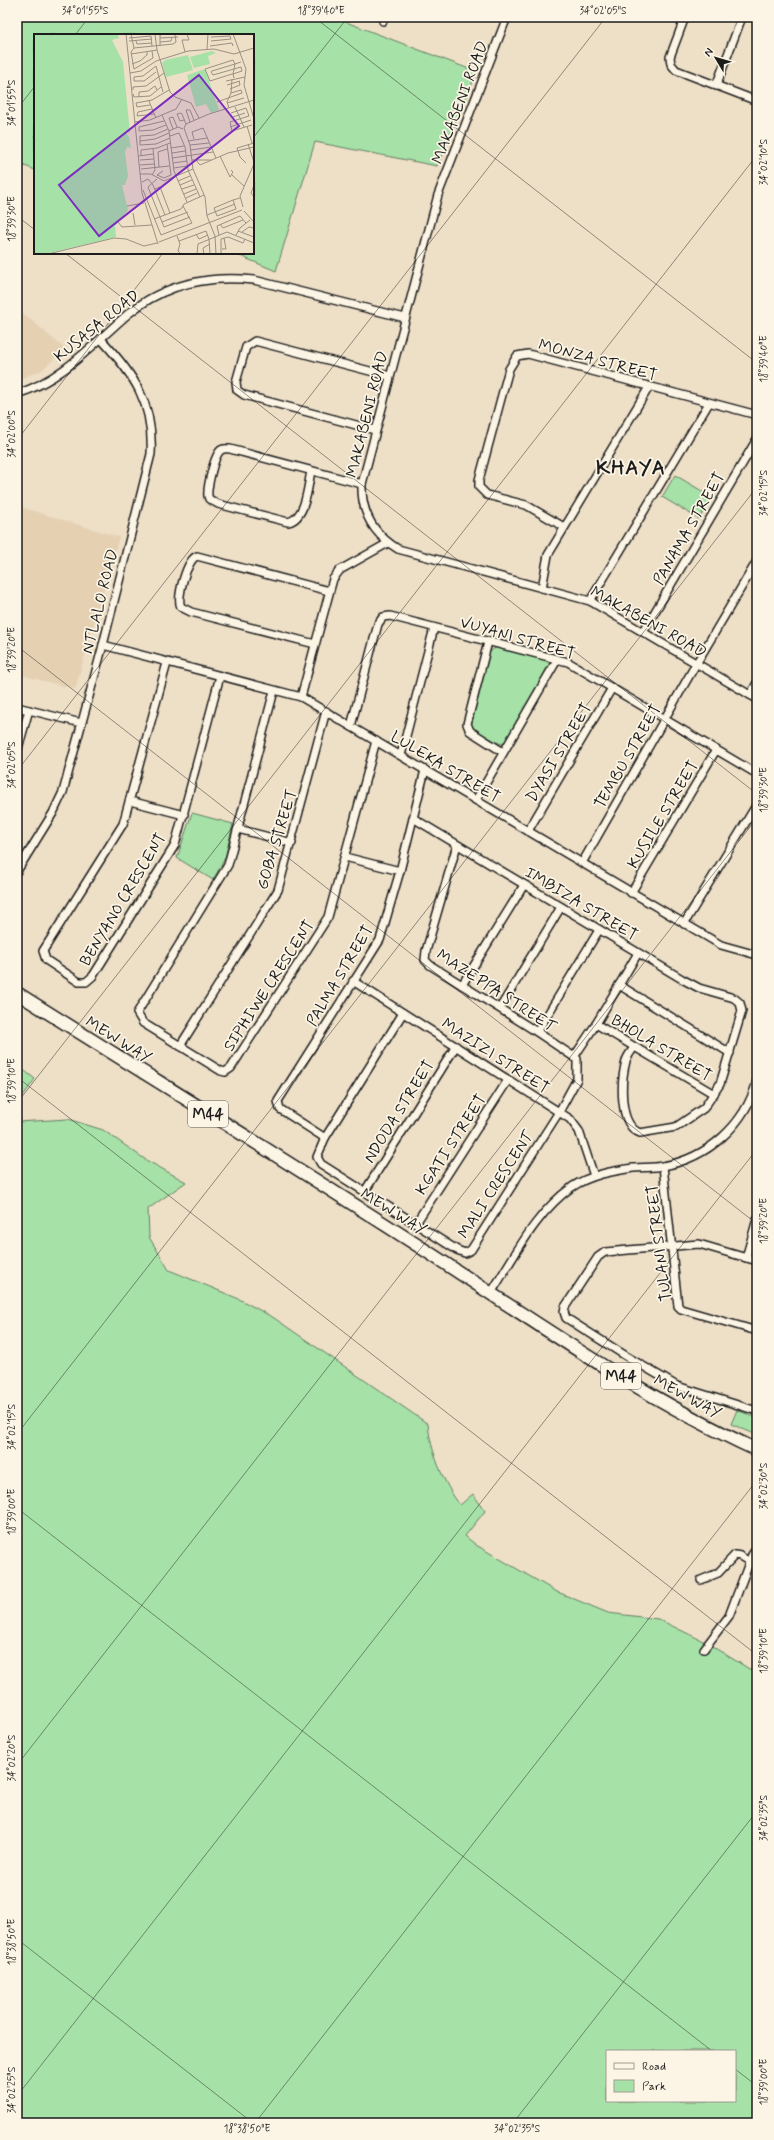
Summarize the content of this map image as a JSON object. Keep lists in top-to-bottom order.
{
  "streets": {
    "main road": ["MEW WAY", "M44"],
    "street": [
      "MAKABENI ROAD",
      "KUSASA ROAD",
      "MONZA STREET",
      "PANAMA STREET",
      "NTLALO ROAD",
      "VUYANI STREET",
      "DYASI STREET",
      "TEMBU STREET",
      "LULEKA STREET",
      "KUSILE STREET",
      "GOBA STREET",
      "BENYANO CRESCENT",
      "IMBIZA STREET",
      "PALMA STREET",
      "SIPHIWE CRESCENT",
      "MAZEPPA STREET",
      "BHOLA STREET",
      "MAZIZI STREET",
      "NDODA STREET",
      "KGATI STREET",
      "MALI CRESCENT",
      "TULANI STREET"
    ]
  },
  "crossings": [
    ["MAKABENI ROAD", "KUSASA ROAD"],
    ["MAKABENI ROAD", "PANAMA STREET"],
    ["MAKABENI ROAD", "TEMBU STREET"],
    ["KUSASA ROAD", "NTLALO ROAD"],
    ["NTLALO ROAD", "LULEKA STREET"],
    ["VUYANI STREET", "DYASI STREET"],
    ["VUYANI STREET", "TEMBU STREET"],
    ["VUYANI STREET", "LULEKA STREET"],
    ["VUYANI STREET", "KUSILE STREET"],
    ["DYASI STREET", "LULEKA STREET"],
    ["TEMBU STREET", "LULEKA STREET"],
    ["LULEKA STREET", "KUSILE STREET"],
    ["LULEKA STREET", "GOBA STREET"],
    ["LULEKA STREET", "BENYANO CRESCENT"],
    ["LULEKA STREET", "PALMA STREET"],
    ["LULEKA STREET", "SIPHIWE CRESCENT"],
    ["GOBA STREET", "SIPHIWE CRESCENT"],
    ["IMBIZA STREET", "PALMA STREET"],
    ["IMBIZA STREET", "MAZEPPA STREET"],
    ["IMBIZA STREET", "BHOLA STREET"],
    ["PALMA STREET", "MAZIZI STREET"],
    ["PALMA STREET", "MALI CRESCENT"],
    ["MAZEPPA STREET", "MALI CRESCENT"],
    ["MAZIZI STREET", "NDODA STREET"],
    ["MAZIZI STREET", "KGATI STREET"],
    ["MAZIZI STREET", "MALI CRESCENT"],
    ["NDODA STREET", "MALI CRESCENT"],
    ["KGATI STREET", "MALI CRESCENT"]
  ],
  "districts": ["KHAYA"],
  "legend": ["Road", "Park"],
  "north": "top left",
  "coordinates": [
    "34°01'55\"S",
    "18°39'40\"E",
    "34°02'05\"S",
    "34°02'10\"S",
    "18°39'30\"E",
    "34°02'00\"S",
    "34°02'15\"S",
    "18°39'20\"E",
    "18°39'10\"E",
    "34°02'30\"S",
    "18°39'00\"E",
    "34°02'20\"S",
    "34°02'35\"S",
    "18°38'50\"E",
    "34°02'25\"S"
  ]
}
